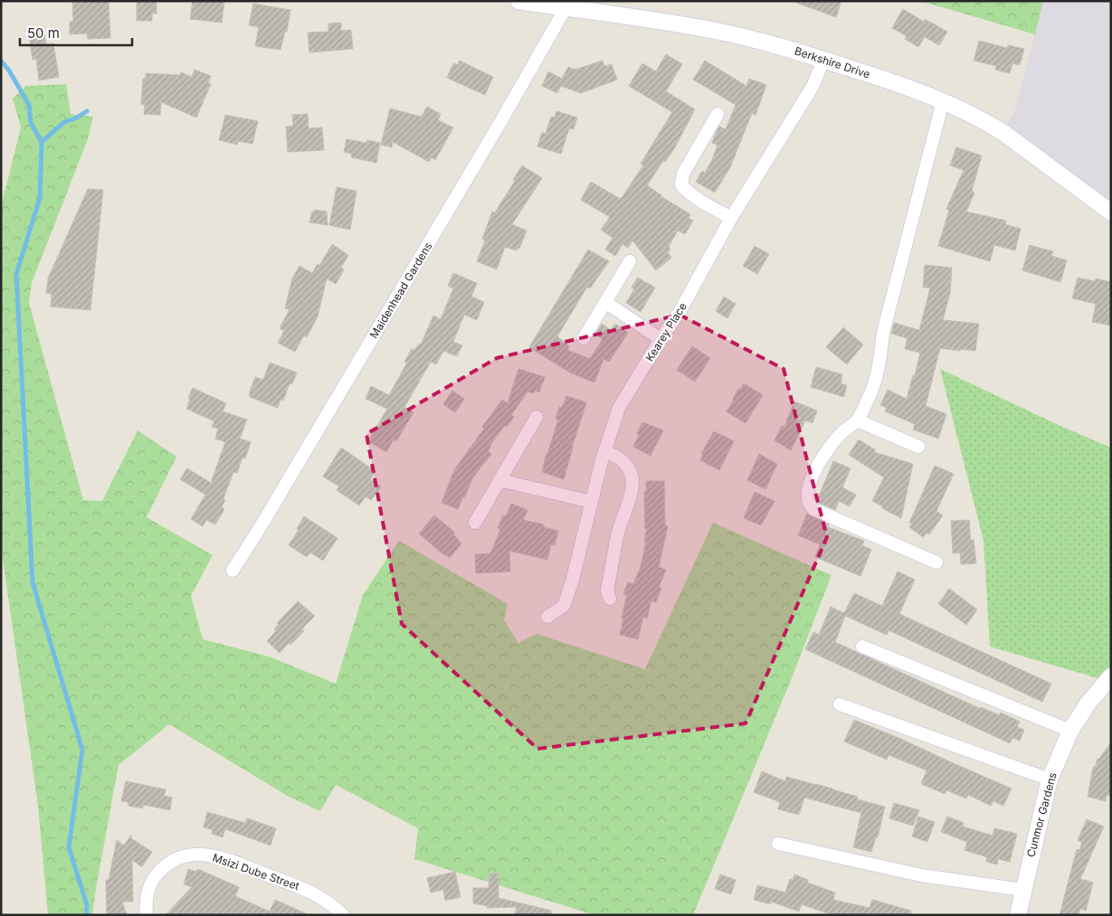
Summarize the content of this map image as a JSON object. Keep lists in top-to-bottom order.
{
  "streets": {
    "street": [
      "Berkshire Drive",
      "Maidenhead Gardens",
      "Kearey Place",
      "Cunmor Gardens",
      "Msizi Dube Street"
    ]
  },
  "crossings": [
    ["Berkshire Drive", "Maidenhead Gardens"],
    ["Berkshire Drive", "Kearey Place"]
  ],
  "scale_bar": "50 m"
}
